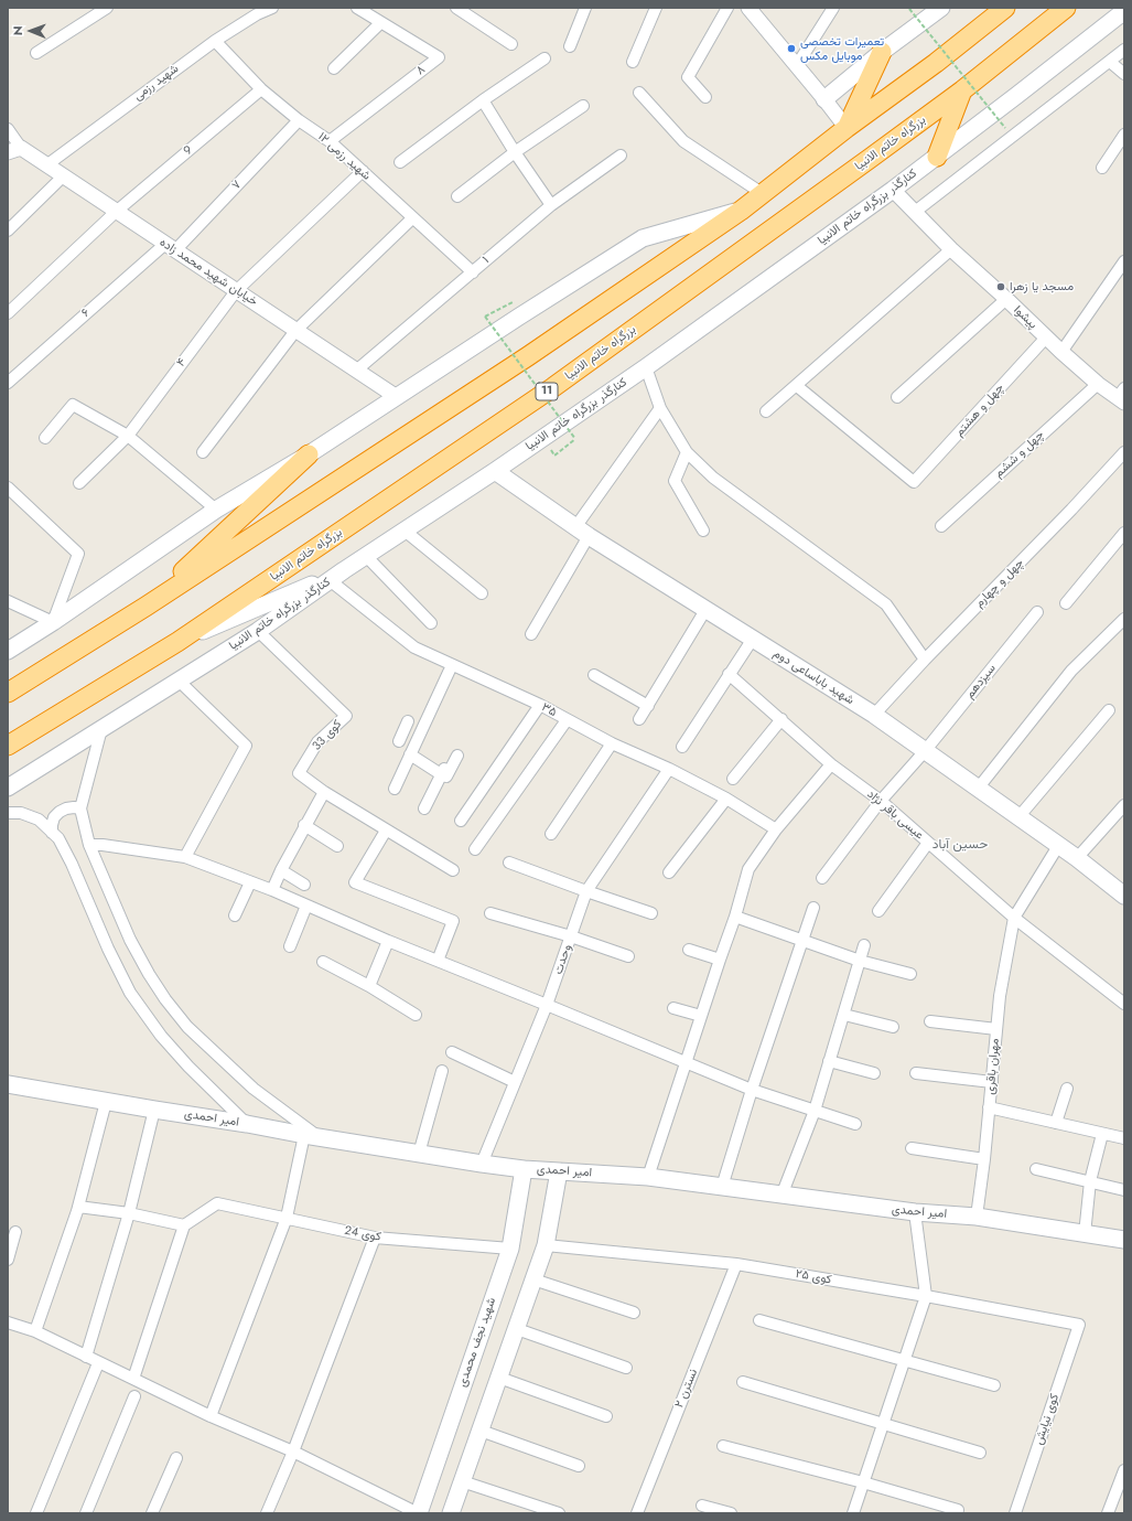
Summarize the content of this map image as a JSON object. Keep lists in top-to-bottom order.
{
  "streets": {
    "highway": ["بزرگراه خاتم الانبیا", "11"],
    "main road": [
      "کنارگذر بزرگراه خاتم الانبیا",
      "شهید باباساعی دوم",
      "امیر احمدی",
      "شهید نجف محمدی"
    ],
    "street": [
      "۸",
      "شهید رزمی",
      "9",
      "شهید رزمی ۱۲",
      "۷",
      "۱",
      "خیابان شهید محمد زاده",
      "۶",
      "پیشوا",
      "۴",
      "چهل و هشتم",
      "چهل و ششم",
      "چهل و چهارم",
      "سیزدهم",
      "۳۵",
      "کوی 33",
      "عیسی باقر نژاد",
      "وحدت",
      "مهران باقری",
      "کوی 24",
      "کوی ۲۵",
      "نسترن ۲",
      "کوی نیایش"
    ]
  },
  "crossings": [
    ["۸", "شهید رزمی ۱۲"],
    ["شهید رزمی", "شهید رزمی ۱۲"],
    ["شهید رزمی", "خیابان شهید محمد زاده"],
    ["9", "شهید رزمی ۱۲"],
    ["9", "خیابان شهید محمد زاده"],
    ["شهید رزمی ۱۲", "۷"],
    ["شهید رزمی ۱۲", "۱"],
    ["شهید رزمی ۱۲", "۴"],
    ["۷", "خیابان شهید محمد زاده"],
    ["۷", "۶"],
    ["کنارگذر بزرگراه خاتم الانبیا", "پیشوا"],
    ["کنارگذر بزرگراه خاتم الانبیا", "شهید باباساعی دوم"],
    ["کنارگذر بزرگراه خاتم الانبیا", "۳۵"],
    ["کنارگذر بزرگراه خاتم الانبیا", "کوی 33"],
    ["۱", "خیابان شهید محمد زاده"],
    ["خیابان شهید محمد زاده", "۶"],
    ["خیابان شهید محمد زاده", "۴"],
    ["پیشوا", "چهل و هشتم"],
    ["پیشوا", "چهل و ششم"],
    ["چهل و چهارم", "شهید باباساعی دوم"],
    ["شهید باباساعی دوم", "سیزدهم"],
    ["سیزدهم", "عیسی باقر نژاد"],
    ["۳۵", "وحدت"],
    ["عیسی باقر نژاد", "مهران باقری"],
    ["وحدت", "امیر احمدی"],
    ["مهران باقری", "امیر احمدی"],
    ["امیر احمدی", "شهید نجف محمدی"],
    ["کوی 24", "شهید نجف محمدی"],
    ["کوی ۲۵", "نسترن ۲"],
    ["کوی ۲۵", "کوی نیایش"]
  ],
  "districts": ["حسین آباد"],
  "places": ["تعمیرات تخصصی موبایل مکس", "مسجد یا زهرا"],
  "north": "left"
}
